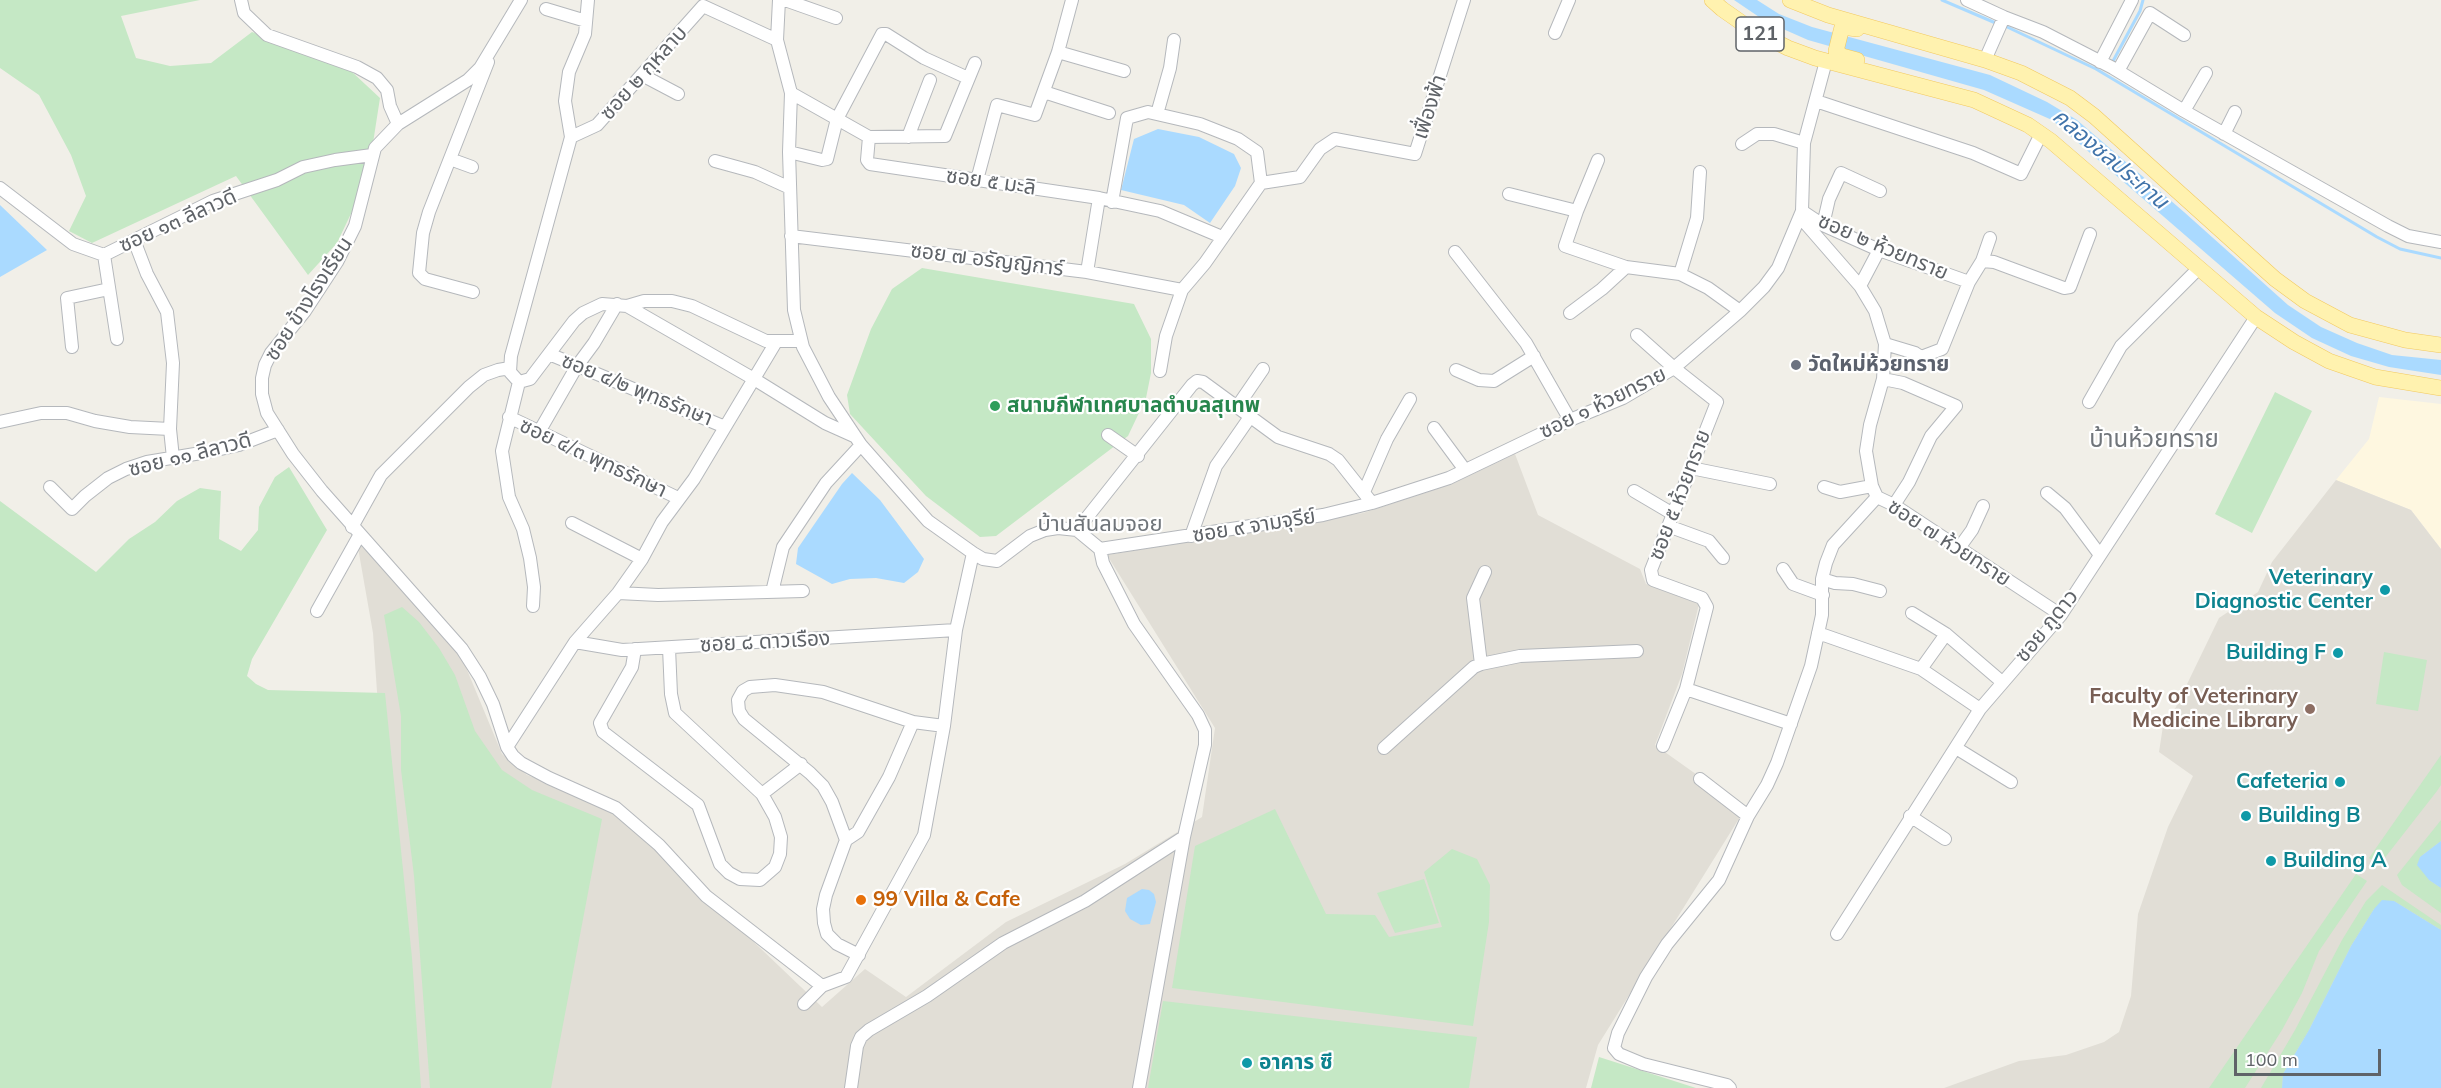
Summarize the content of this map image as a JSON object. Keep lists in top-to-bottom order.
{
  "streets": {
    "main road": ["121"],
    "street": [
      "ซอย ๒ กุหลาบ",
      "เฟื่องฟ้า",
      "ซอย ๕ มะลิ",
      "ซอย ๑๓ ลีลาวดี",
      "ซอย ๒ ห้วยทราย",
      "ซอย ๗ อรัญญิการ์",
      "ซอย ข้างโรงเรียน",
      "ซอย ๔/๒ พุทธรักษา",
      "ซอย ๑ ห้วยทราย",
      "ซอย ๑๑ ลีลาวดี",
      "ซอย ๔/๓ พุทธรักษา",
      "ซอย ๕ ห้วยทราย",
      "ซอย ๙ จามจุรีย์",
      "ซอย ๗ ห้วยทราย",
      "ซอย ภูดาว",
      "ซอย ๘ ดาวเรือง"
    ]
  },
  "crossings": [
    ["121", "ซอย ๑ ห้วยทราย"],
    ["121", "ซอย ภูดาว"],
    ["ซอย ๑๓ ลีลาวดี", "ซอย ข้างโรงเรียน"],
    ["ซอย ๒ ห้วยทราย", "ซอย ๑ ห้วยทราย"],
    ["ซอย ข้างโรงเรียน", "ซอย ๑๑ ลีลาวดี"],
    ["ซอย ๑ ห้วยทราย", "ซอย ๕ ห้วยทราย"],
    ["ซอย ๑ ห้วยทราย", "ซอย ๙ จามจุรีย์"],
    ["ซอย ๗ ห้วยทราย", "ซอย ภูดาว"]
  ],
  "districts": ["บ้านห้วยทราย", "บ้านสันลมจอย"],
  "water": ["คลองชลประทาน"],
  "places": [
    "วัดใหม่ห้วยทราย",
    "สนามกีฬาเทศบาลตำบลสุเทพ",
    "Veterinary Diagnostic Center",
    "Building F",
    "Faculty of Veterinary Medicine Library",
    "Cafeteria",
    "Building B",
    "Building A",
    "99 Villa & Cafe",
    "อาคาร ซี"
  ],
  "scale_bar": "100 m"
}
